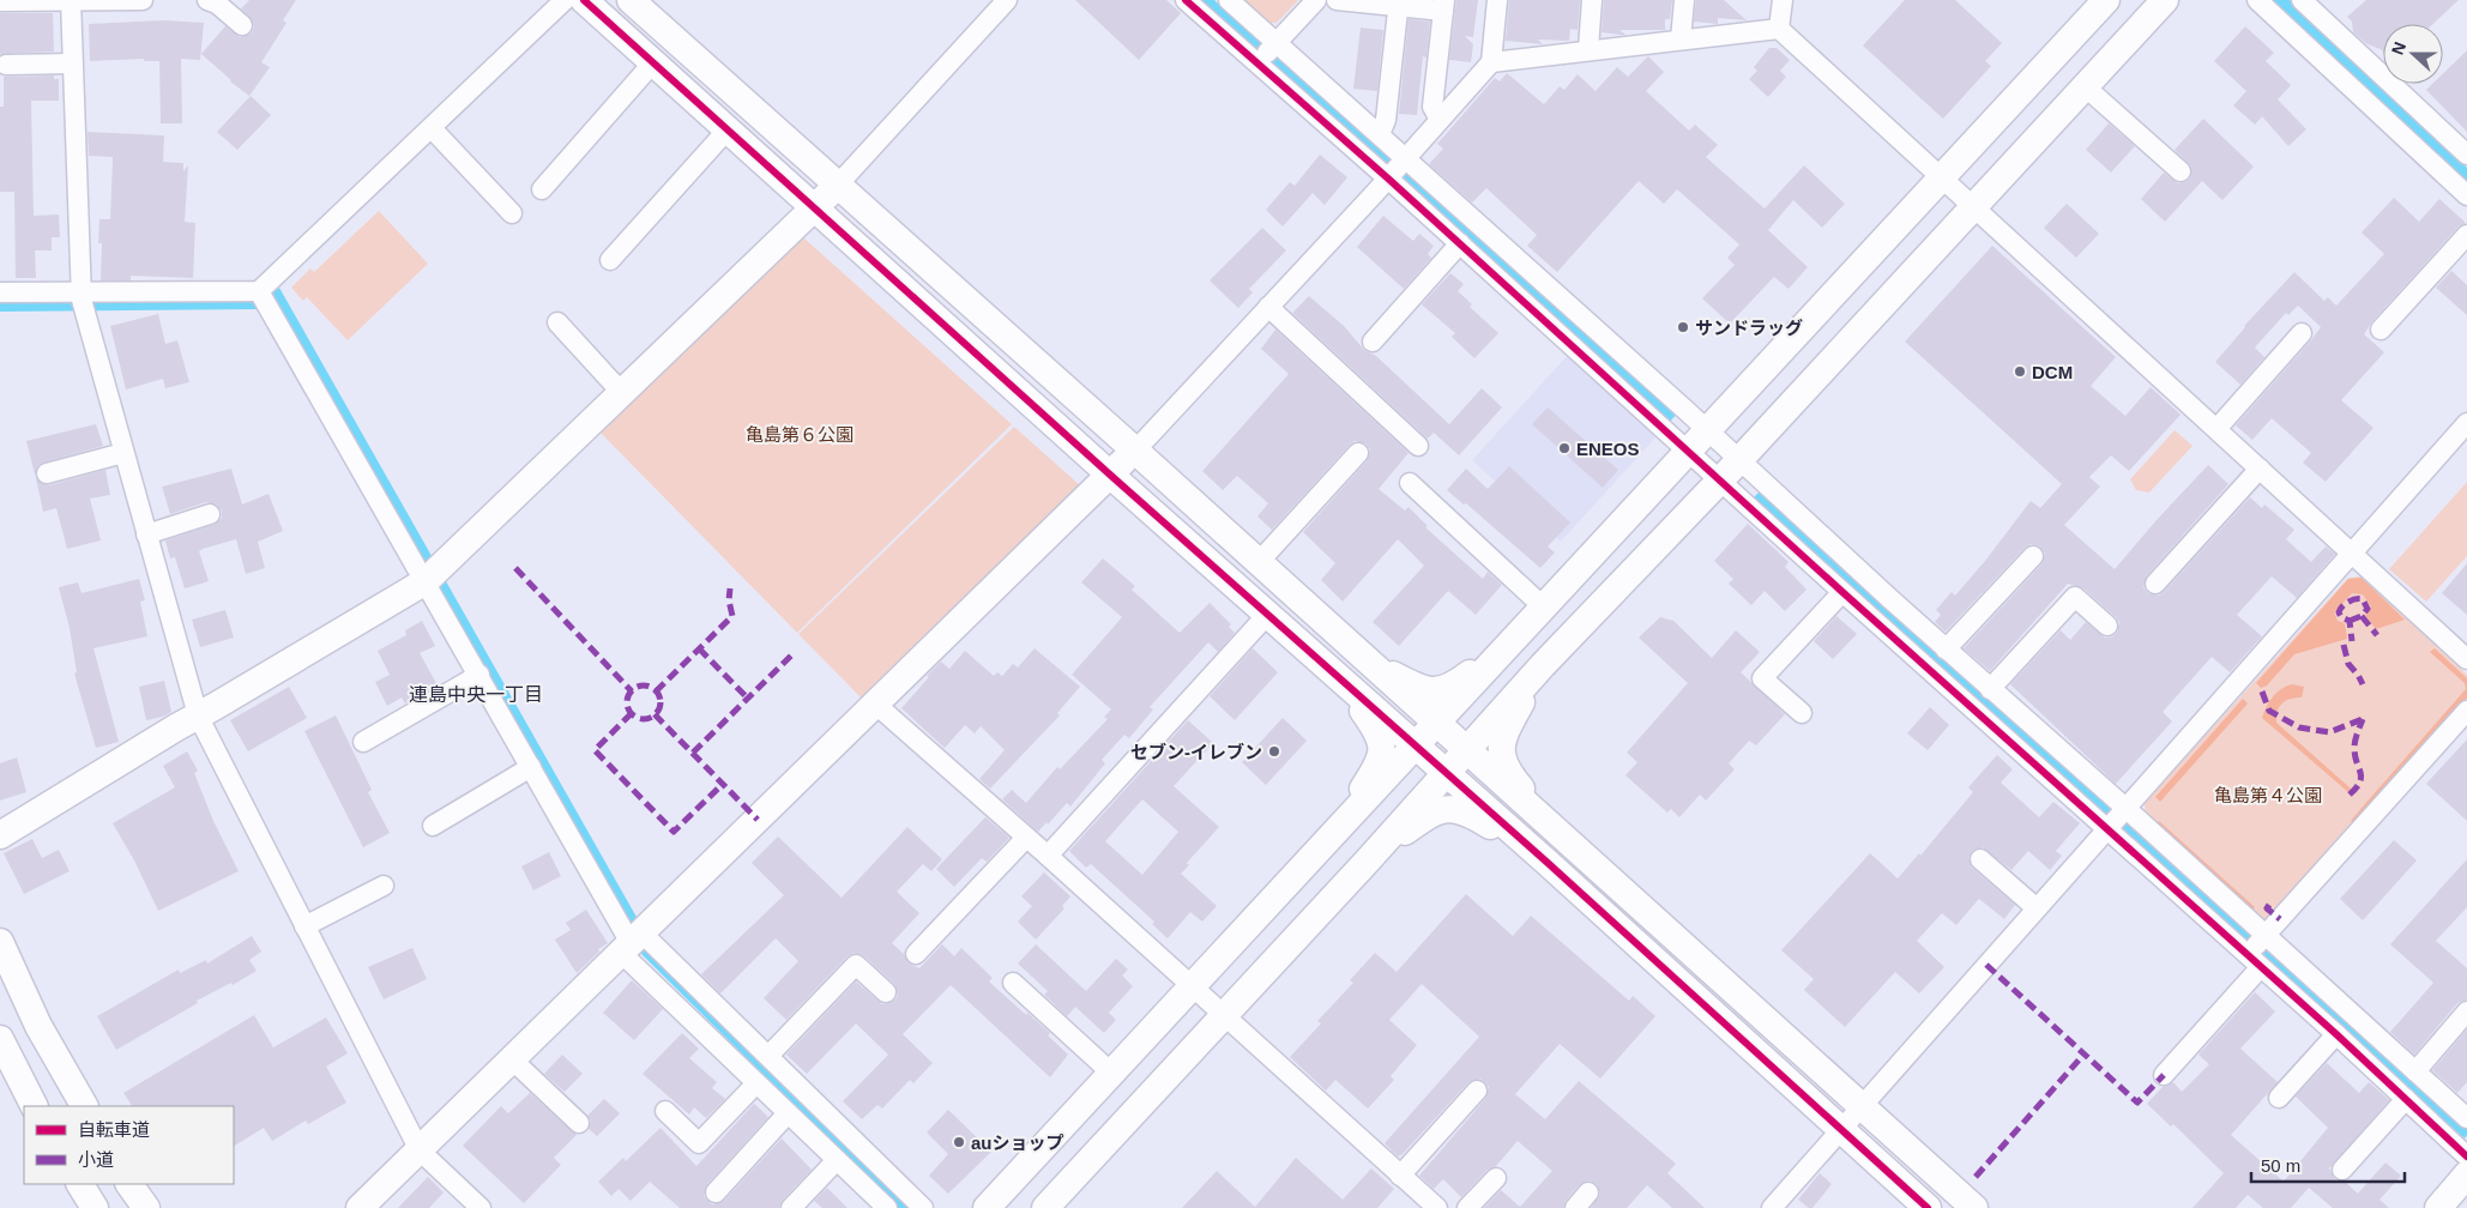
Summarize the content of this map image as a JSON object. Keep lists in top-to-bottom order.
{
  "districts": ["連島中央一丁目"],
  "parks": ["亀島第６公園", "亀島第４公園"],
  "places": [
    "サンドラッグ",
    "DCM",
    "ENEOS",
    "セブン-イレブン",
    "auショップ"
  ],
  "legend": ["自転車道", "小道"],
  "scale_bar": "50 m",
  "north": "left"
}
